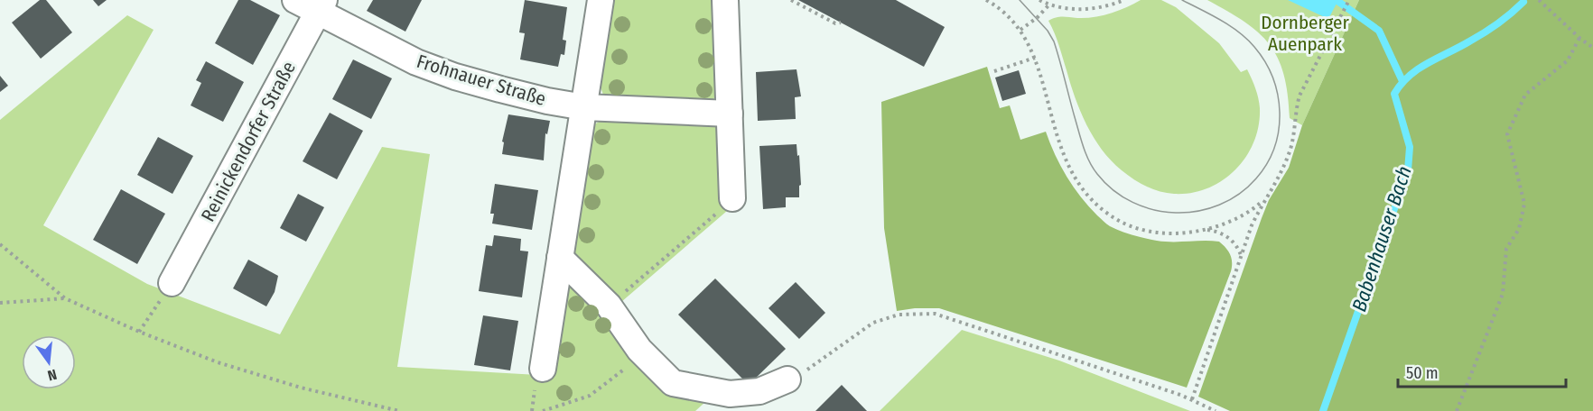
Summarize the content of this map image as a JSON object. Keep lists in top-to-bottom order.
{
  "streets": {
    "street": ["Frohnauer Straße", "Reinickendorfer Straße"]
  },
  "crossings": [
    ["Frohnauer Straße", "Reinickendorfer Straße"]
  ],
  "water": ["Babenhauser Bach"],
  "parks": ["Dornberger Auenpark"],
  "scale_bar": "50 m",
  "north": "bottom"
}
